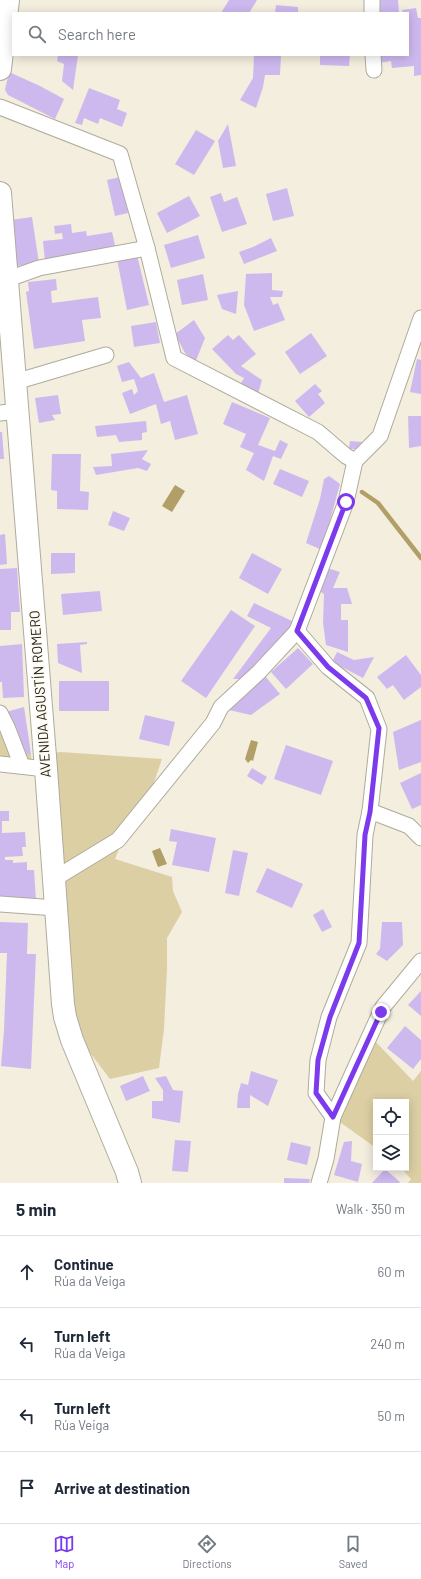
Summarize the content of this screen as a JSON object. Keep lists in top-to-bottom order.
{
  "streets": {
    "street": ["AVENIDA AGUSTÍN ROMERO"]
  },
  "page": {
    "search": "Search here",
    "heading": ["5 min", "Walk · 350 m"],
    "list": [
      ["Continue", "Rúa da Veiga", "60 m"],
      ["Turn left", "Rúa da Veiga", "240 m"],
      ["Turn left", "Rúa Veiga", "50 m"],
      "Arrive at destination"
    ],
    "nav": ["Map", "Directions", "Saved"]
  }
}
